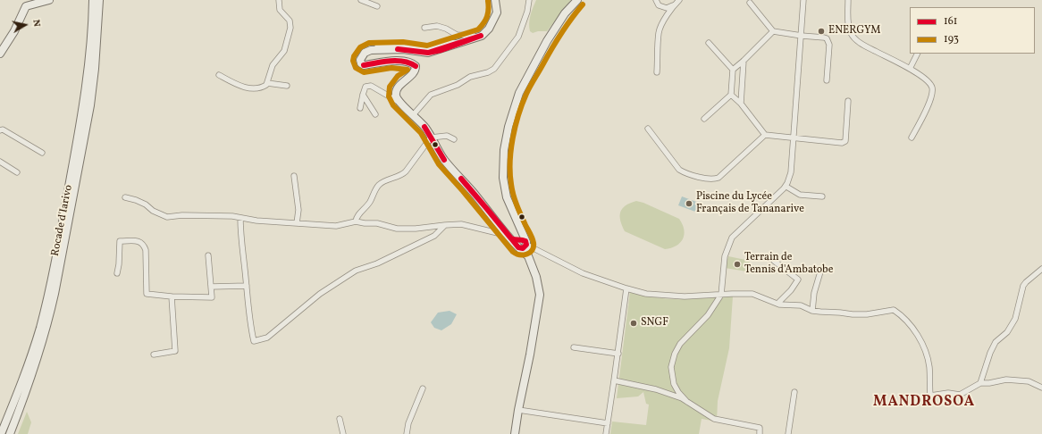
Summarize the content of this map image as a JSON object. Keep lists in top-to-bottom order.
{
  "streets": {
    "street": ["Rocade d'Iarivo"]
  },
  "districts": ["MANDROSOA"],
  "places": [
    "ENERGYM",
    "Piscine du Lycée Français de Tananarive",
    "Terrain de Tennis d'Ambatobe",
    "SNGF"
  ],
  "lines": ["transit line 193", "transit line 161"],
  "legend": ["161", "193"],
  "north": "right"
}
